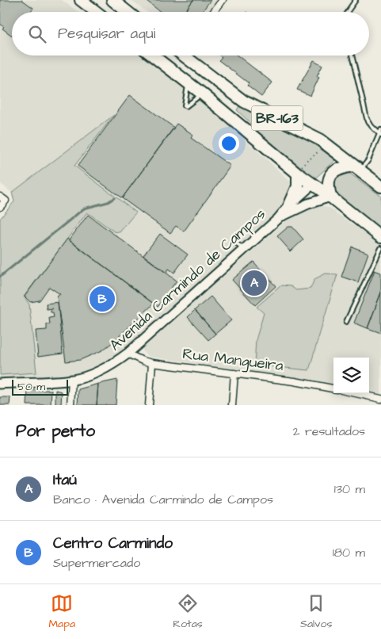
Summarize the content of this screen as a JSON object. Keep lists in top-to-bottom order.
{
  "streets": {
    "highway": ["BR-163"],
    "main road": ["Avenida Carmindo de Campos"],
    "street": ["Rua Mangueira"]
  },
  "crossings": [
    ["BR-163", "Avenida Carmindo de Campos"],
    ["Avenida Carmindo de Campos", "Rua Mangueira"]
  ],
  "scale_bar": "50 m",
  "page": {
    "search": "Pesquisar aqui",
    "pins": ["A", "B"],
    "scale": "50 m",
    "heading": ["Por perto", "2 resultados"],
    "list": [
      {
        "mark": "A",
        "name": "Itaú",
        "note": "Banco · Avenida Carmindo de Campos",
        "value": "130 m"
      },
      {
        "mark": "B",
        "name": "Centro Carmindo",
        "note": "Supermercado",
        "value": "180 m"
      }
    ],
    "nav": ["Mapa", "Rotas", "Salvos"]
  }
}
